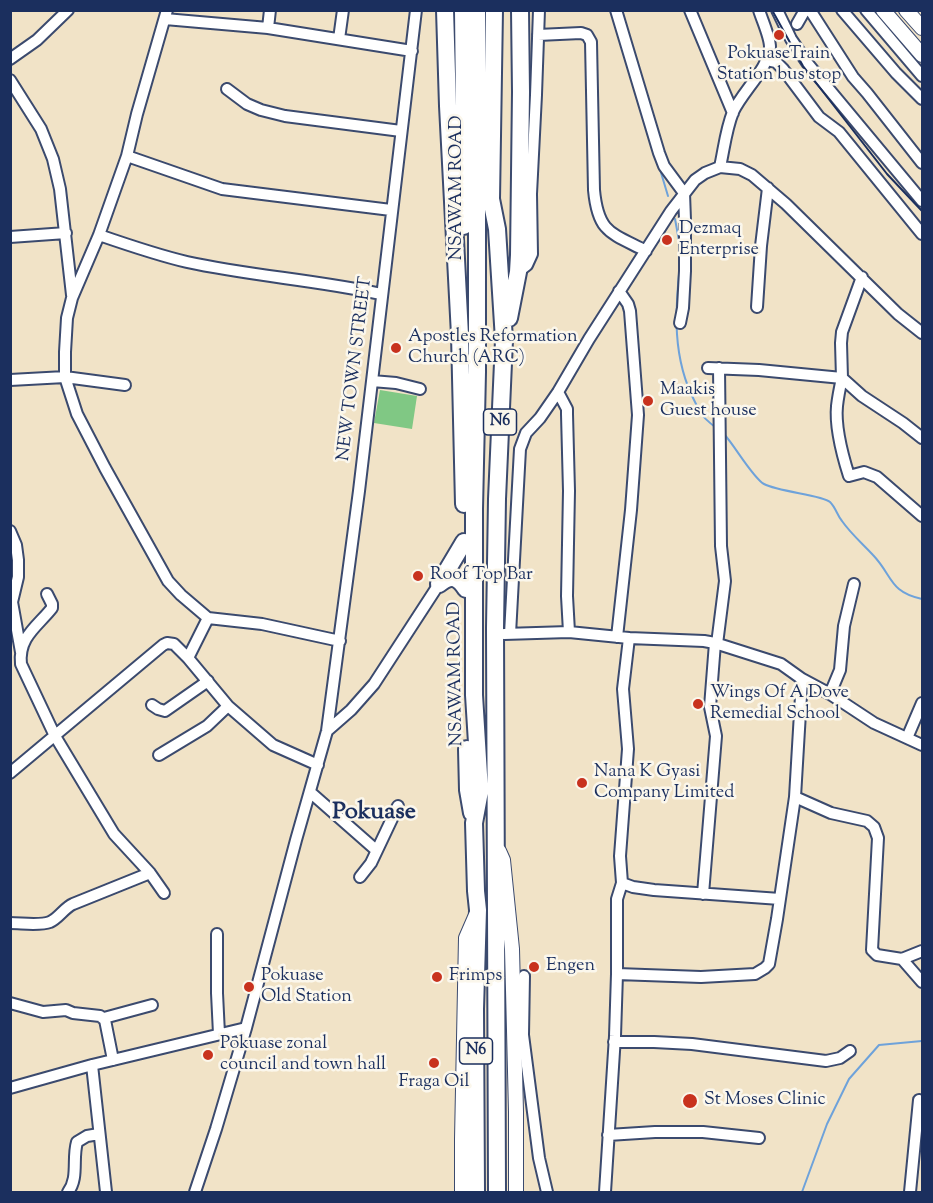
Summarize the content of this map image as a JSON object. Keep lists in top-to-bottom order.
{
  "streets": {
    "highway": ["NSAWAM ROAD", "N6"],
    "street": ["NEW TOWN STREET"]
  },
  "districts": ["Pokuase"],
  "places": [
    "PokuaseTrain Station bus stop",
    "Dezmaq Enterprise",
    "Apostles Reformation Church (ARC)",
    "Maakis Guest house",
    "Roof Top Bar",
    "Wings Of A Dove Remedial School",
    "Nana K Gyasi Company Limited",
    "Engen",
    "Frimps",
    "Pokuase Old Station",
    "Pokuase zonal council and town hall",
    "Fraga Oil",
    "St Moses Clinic"
  ]
}
